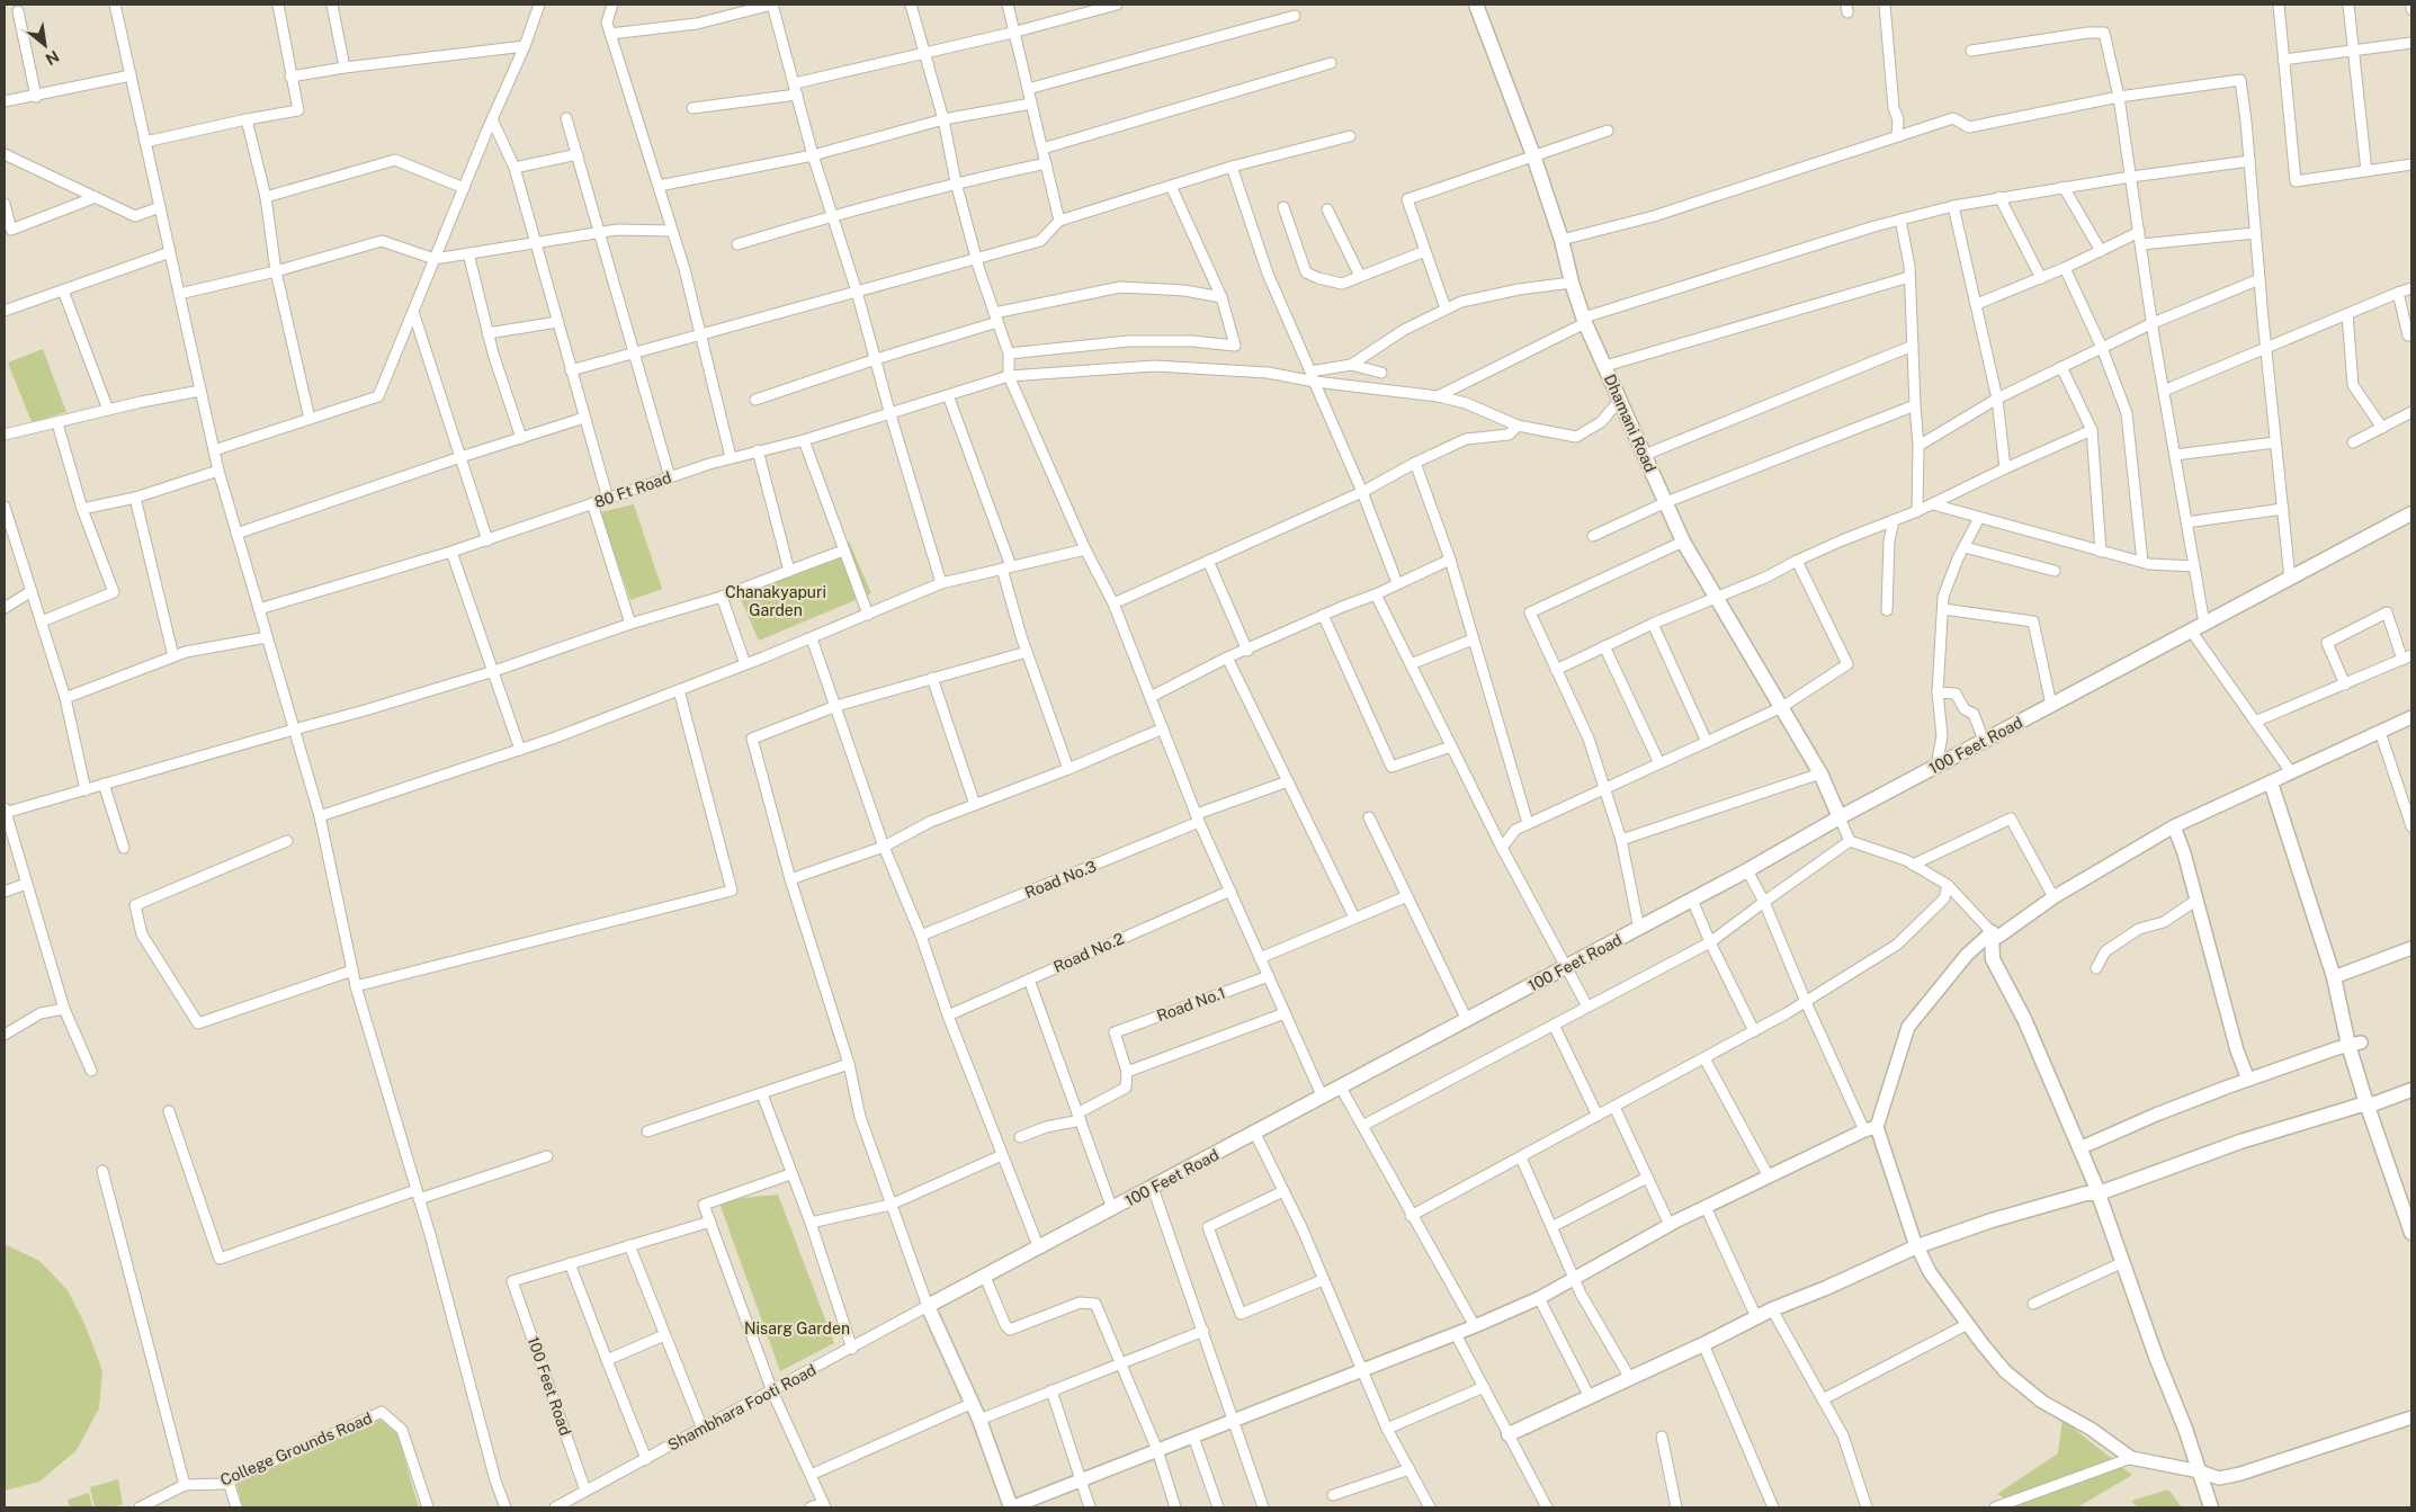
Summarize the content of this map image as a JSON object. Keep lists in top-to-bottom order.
{
  "streets": {
    "main road": ["Dhamani Road", "100 Feet Road"],
    "street": [
      "80 Ft Road",
      "Road No.3",
      "Road No.2",
      "Road No.1",
      "Shambhara Footi Road",
      "College Grounds Road"
    ]
  },
  "crossings": [
    ["Dhamani Road", "80 Ft Road"],
    ["Dhamani Road", "100 Feet Road"],
    ["100 Feet Road", "Shambhara Footi Road"]
  ],
  "parks": ["Chanakyapuri Garden", "Nisarg Garden"],
  "north": "bottom right"
}
